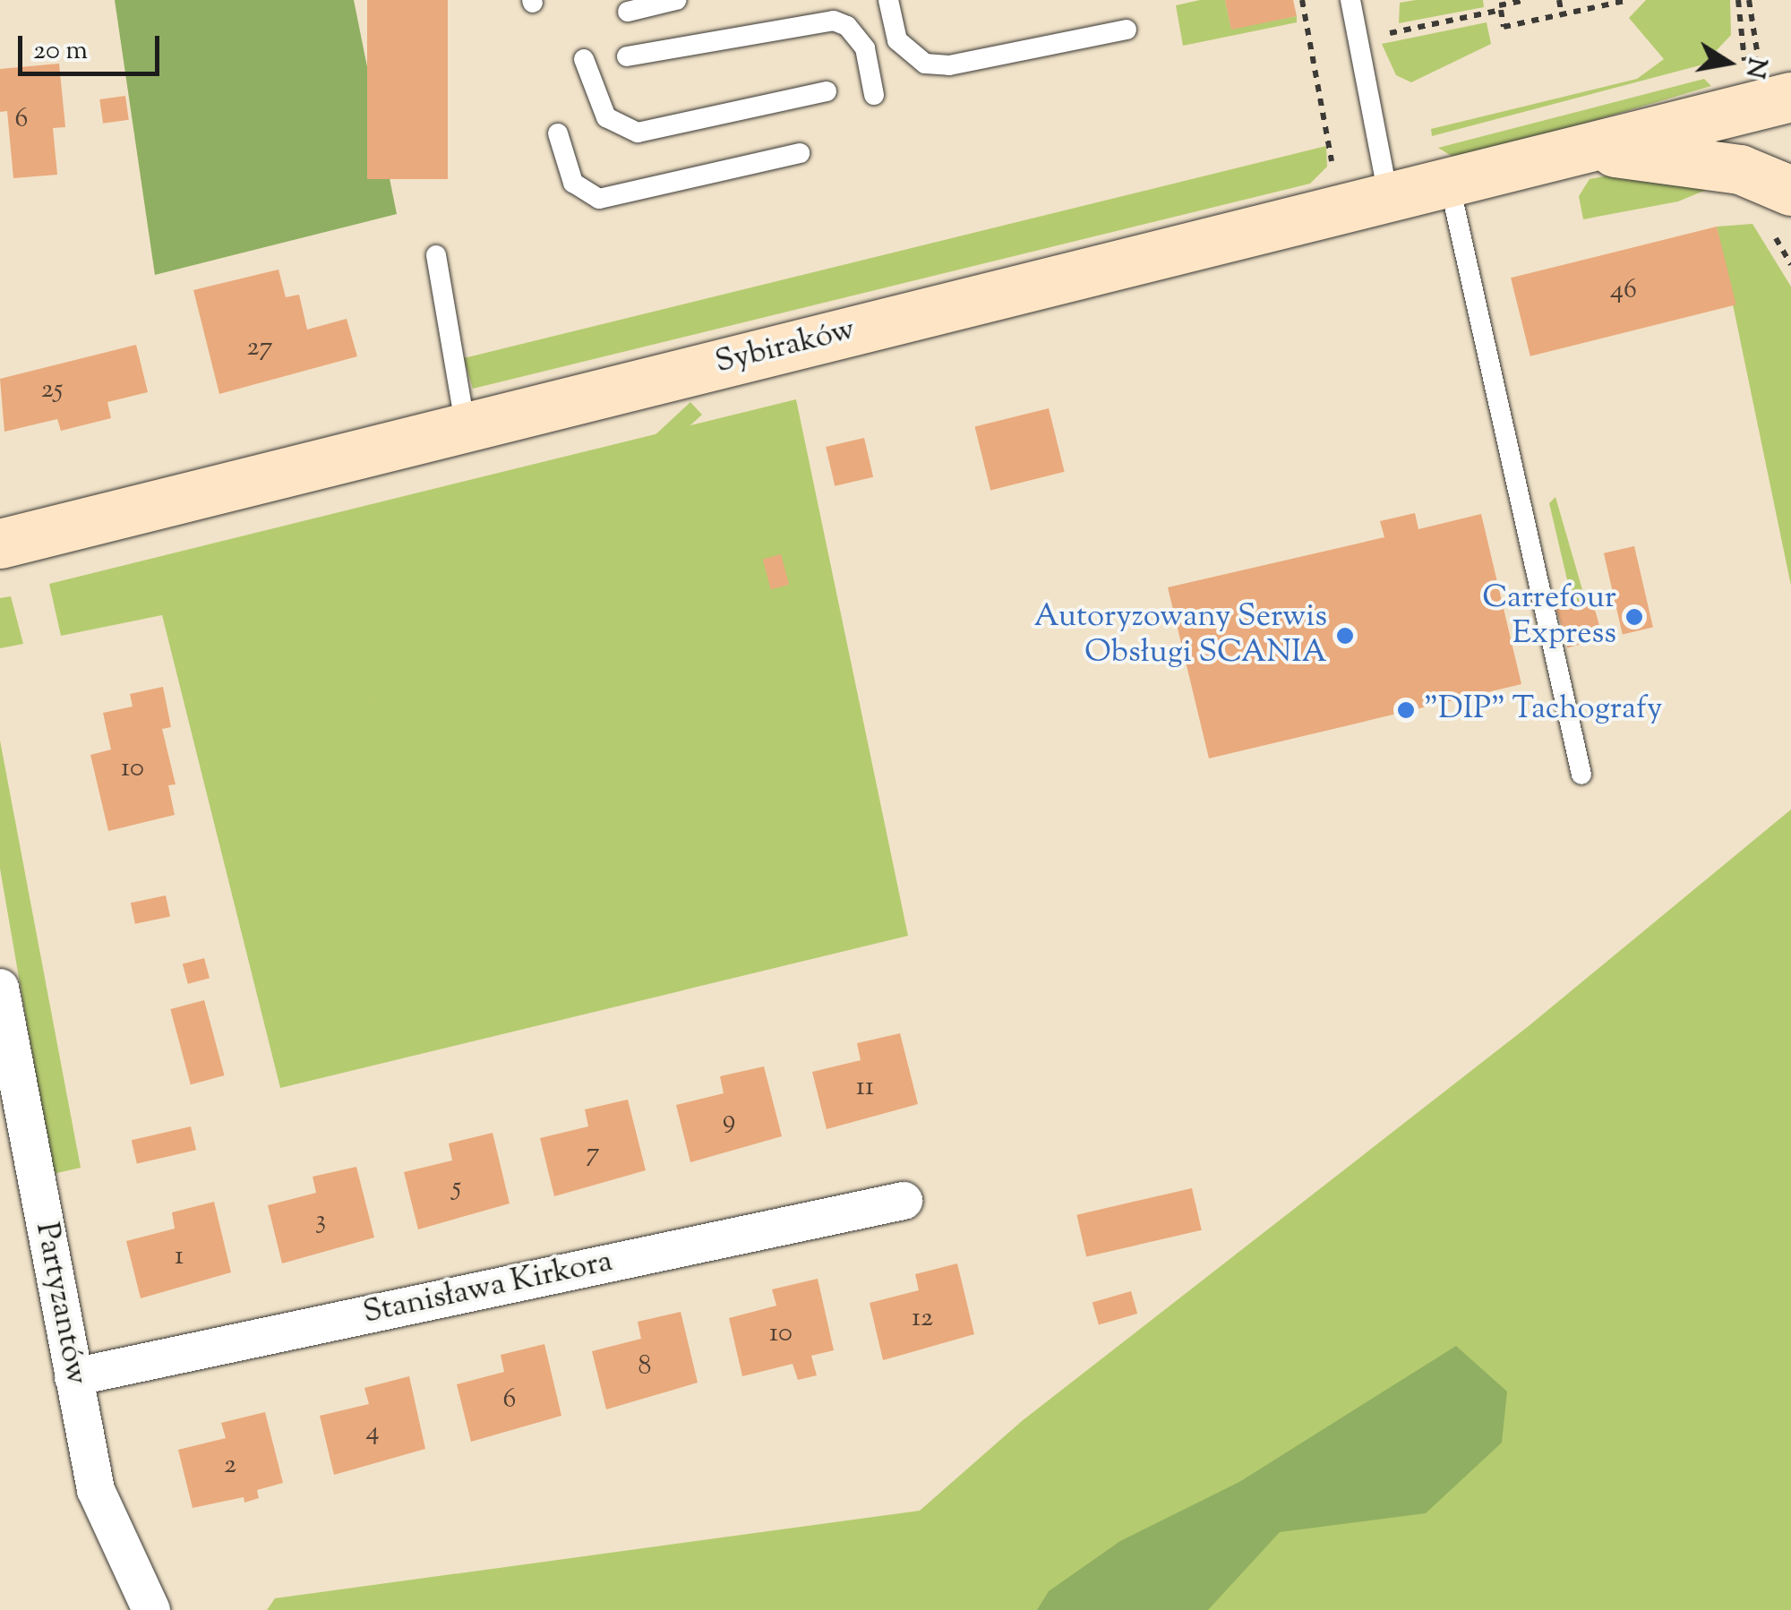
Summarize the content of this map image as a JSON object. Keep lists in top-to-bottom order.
{
  "streets": {
    "street": ["Sybiraków", "Stanisława Kirkora", "Partyzantów"]
  },
  "crossings": [
    ["Stanisława Kirkora", "Partyzantów"]
  ],
  "places": ["Carrefour Express", "Autoryzowany Serwis Obsługi SCANIA", "\"DIP\" Tachografy"],
  "house_numbers": [
    "6",
    "46",
    "27",
    "25",
    "10",
    "11",
    "9",
    "7",
    "5",
    "3",
    "1",
    "12",
    "10",
    "8",
    "6",
    "4",
    "2"
  ],
  "scale_bar": "20 m",
  "north": "right"
}
